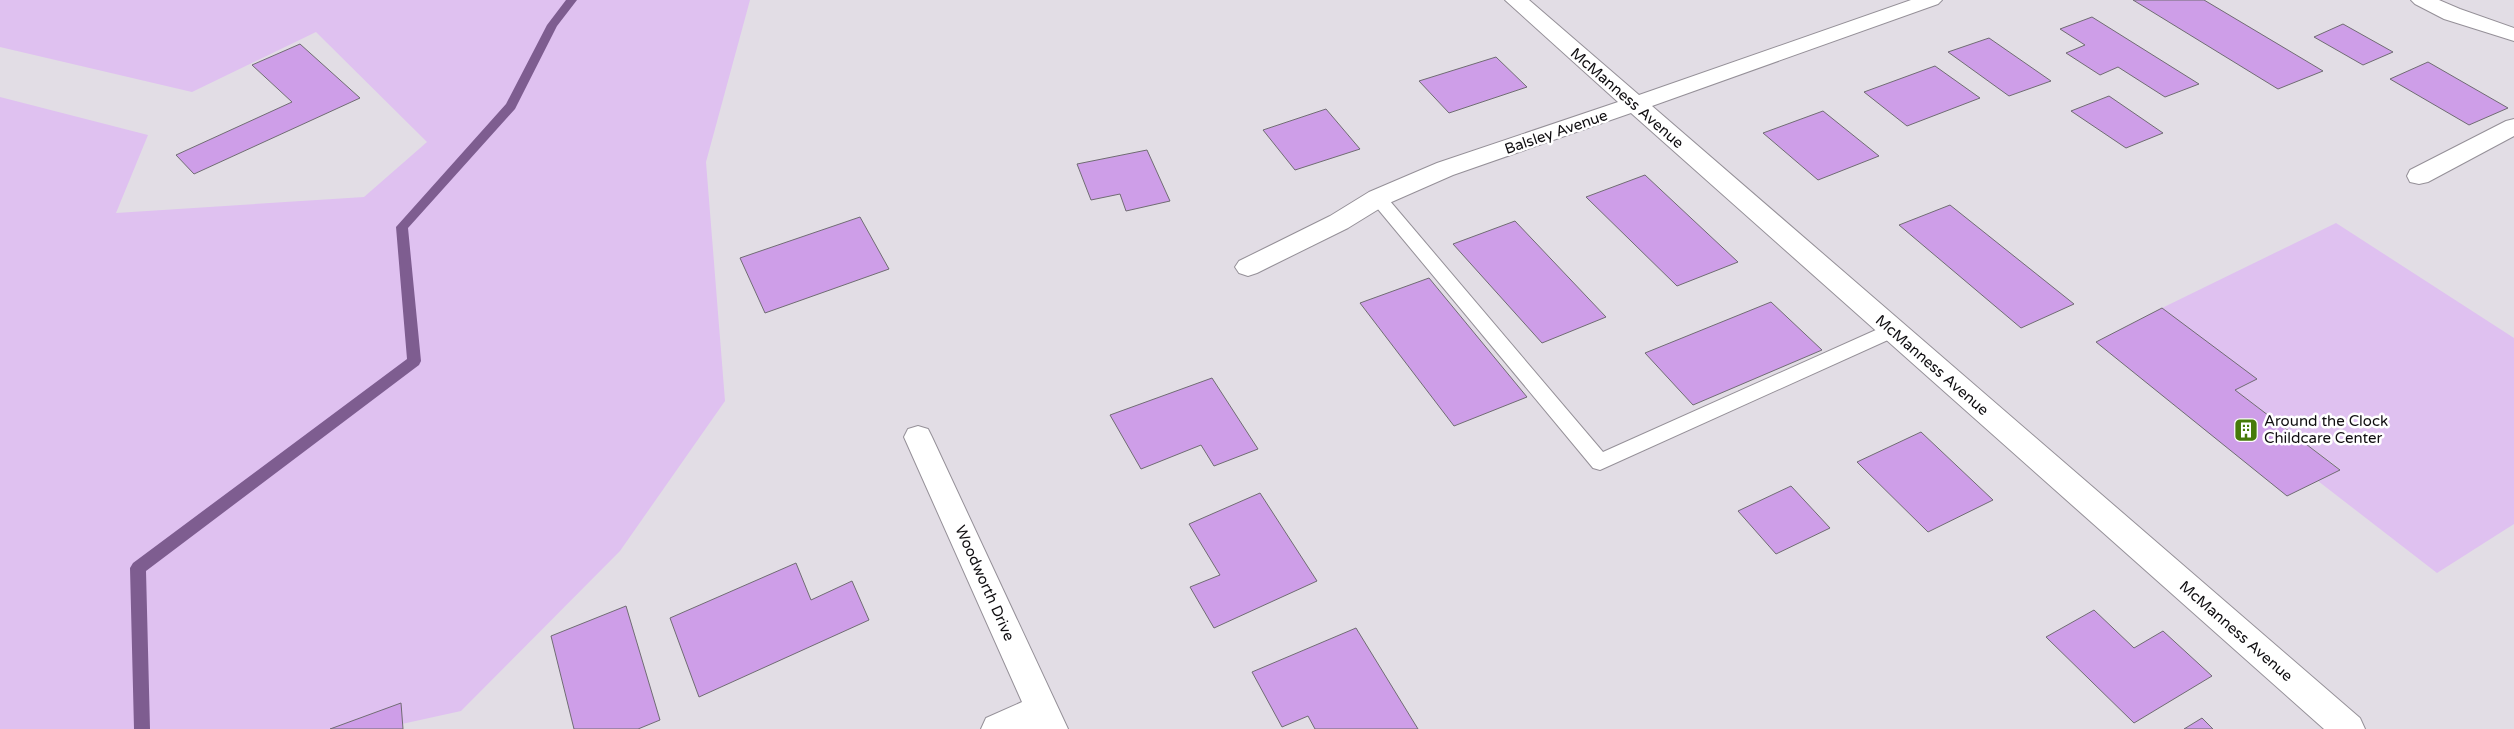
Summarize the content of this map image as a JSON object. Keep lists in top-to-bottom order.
{
  "streets": {
    "street": ["McManness Avenue", "Balsley Avenue", "Woodworth Drive"]
  },
  "crossings": [
    ["McManness Avenue", "Balsley Avenue"]
  ],
  "places": {
    "building": ["Around the Clock Childcare Center"]
  }
}
